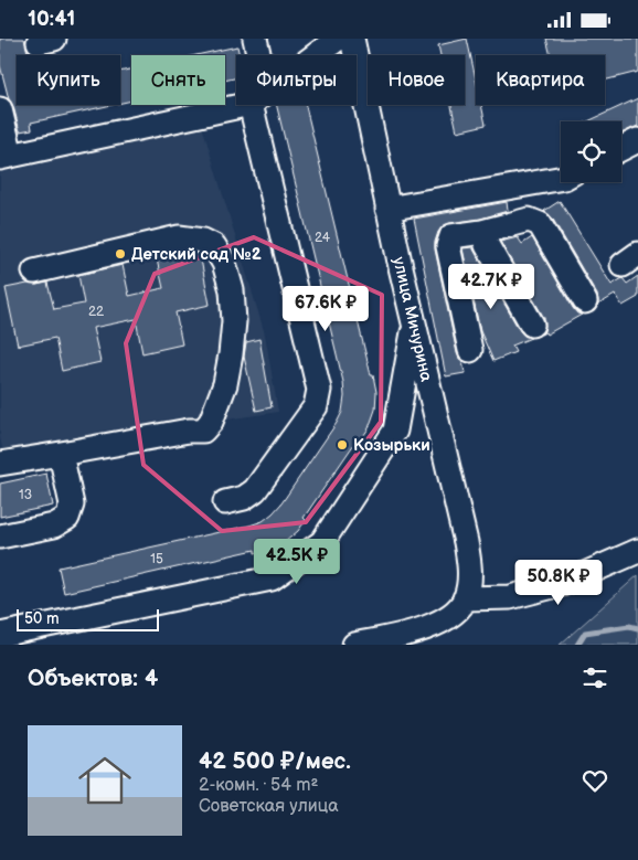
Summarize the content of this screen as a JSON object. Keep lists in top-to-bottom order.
{
  "streets": {
    "street": ["улица Мичурина"]
  },
  "places": ["Детский сад №2", "Козырьки"],
  "house_numbers": [
    "24",
    "22",
    "13",
    "15"
  ],
  "scale_bar": "50 m",
  "page": {
    "status": "10:41",
    "chip": [
      "Купить",
      "Снять",
      "Фильтры",
      "Новое",
      "Квартира"
    ],
    "price": [
      "42.7K ₽",
      "67.6K ₽",
      "42.5K ₽",
      "50.8K ₽"
    ],
    "scale": "50 m",
    "heading": "Объектов: 4",
    "list": [
      {
        "name": "42 500 ₽/мес.",
        "note": "2-комн. · 54 m² · Советская улица"
      }
    ]
  }
}
